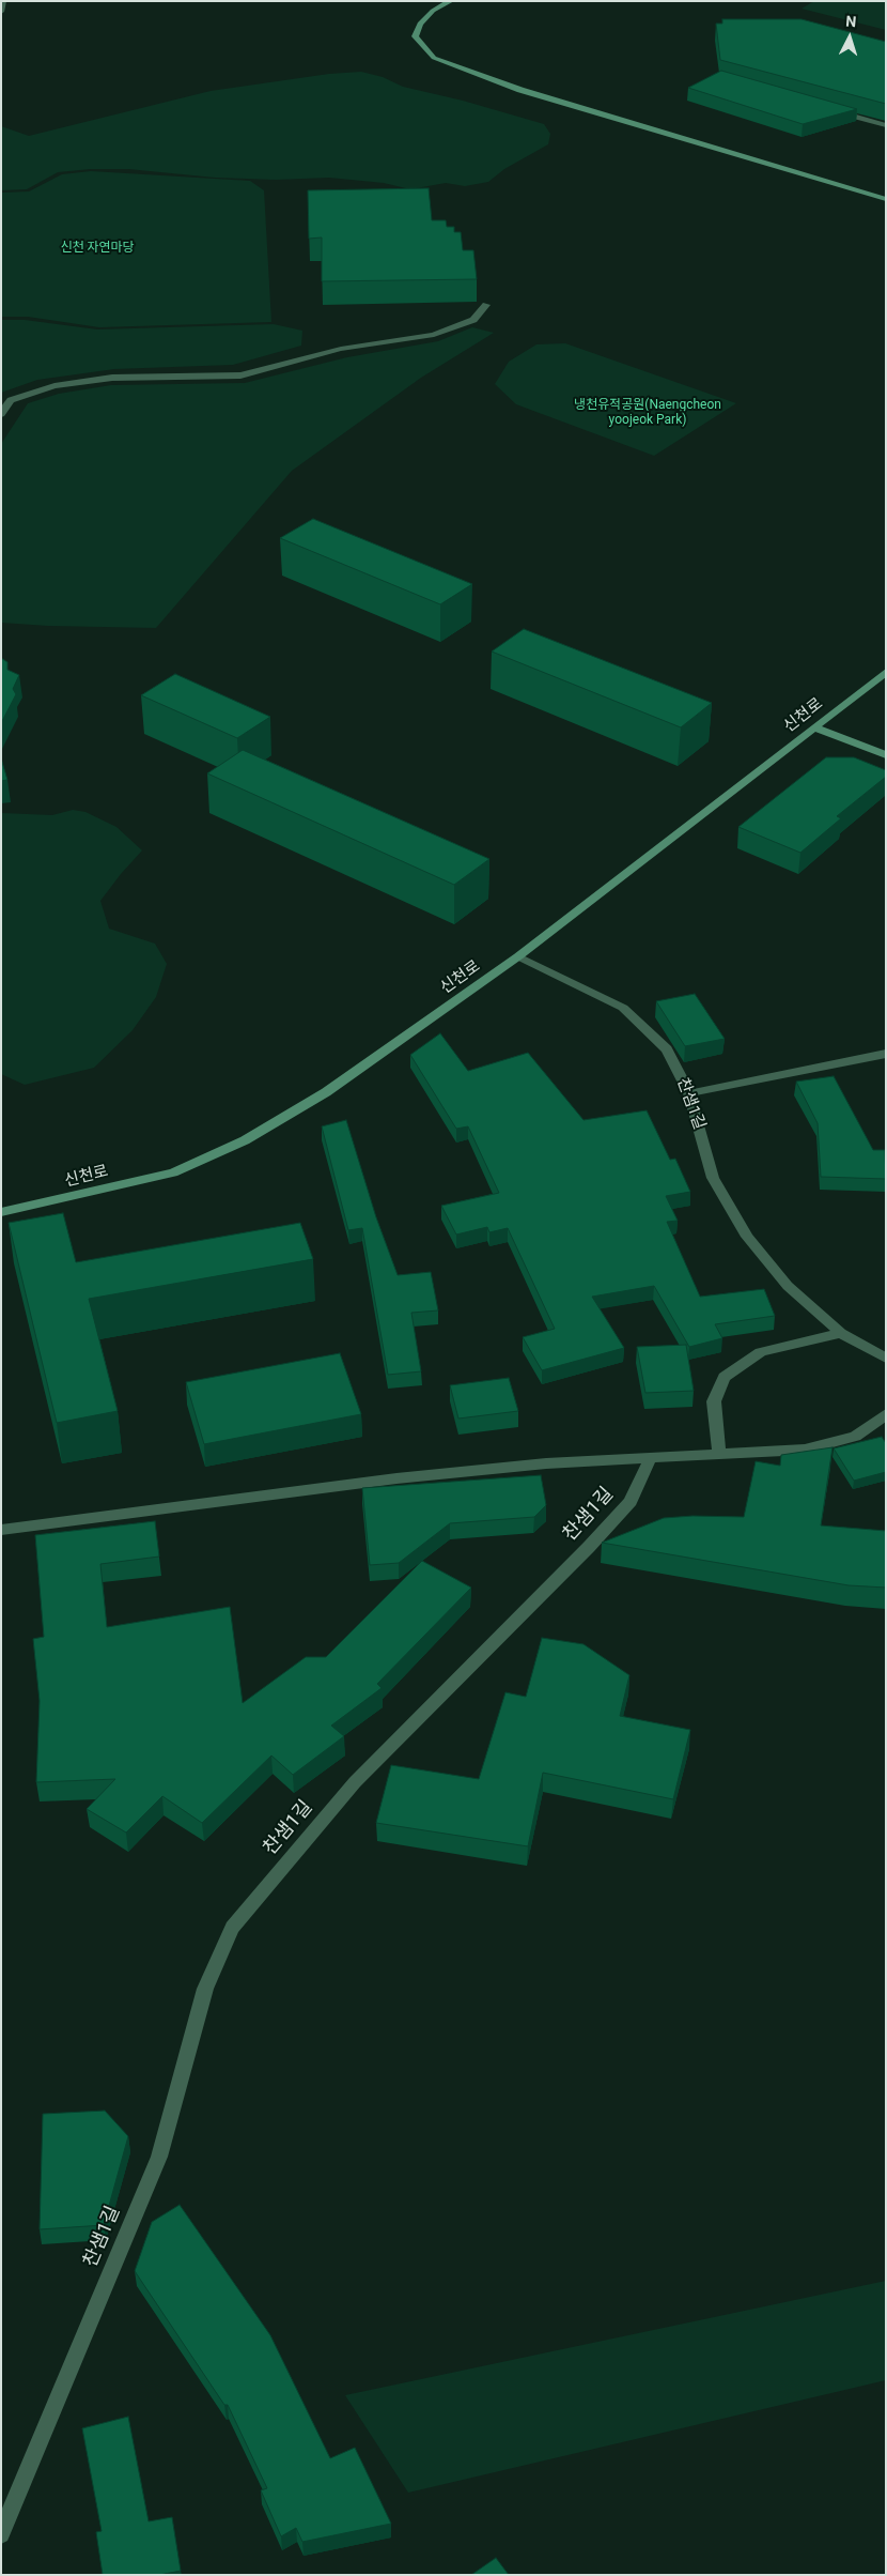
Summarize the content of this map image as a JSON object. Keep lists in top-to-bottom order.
{
  "streets": {
    "street": ["신천로", "찬샘1길"]
  },
  "crossings": [
    ["신천로", "찬샘1길"]
  ],
  "parks": ["신천 자연마당", "냉천유적공원(Naengcheon yoojeok Park)"],
  "north": "top"
}
